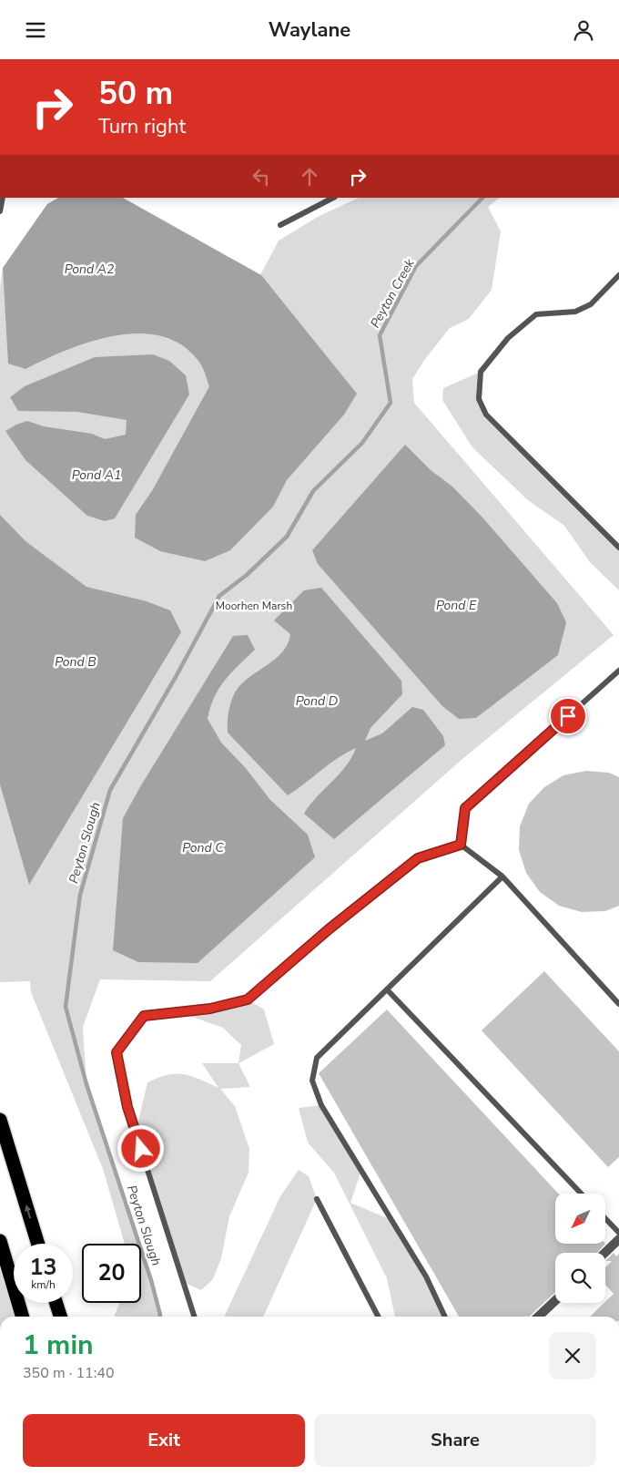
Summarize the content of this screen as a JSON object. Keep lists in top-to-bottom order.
{
  "water": [
    "Pond A2",
    "Peyton Creek",
    "Pond A1",
    "Pond E",
    "Pond B",
    "Pond D",
    "Peyton Slough",
    "Pond C"
  ],
  "parks": ["Moorhen Marsh"],
  "north": "bottom left",
  "page": {
    "header": "Waylane",
    "turn": ["50 m", "Turn right"],
    "speed": "13 km/h",
    "limit": "20",
    "heading": ["1 min", "350 m · 11:40"],
    "buttons": ["Exit", "Share"]
  }
}
